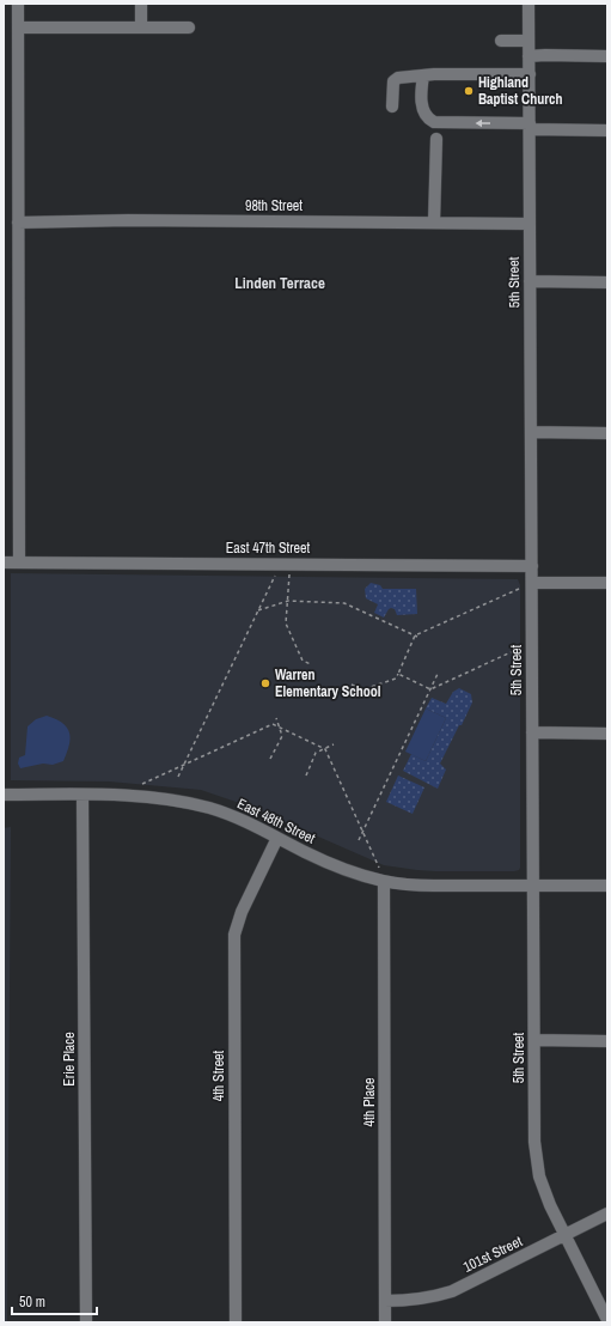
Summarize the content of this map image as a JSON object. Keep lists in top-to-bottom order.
{
  "streets": {
    "street": [
      "98th Street",
      "5th Street",
      "East 47th Street",
      "East 48th Street",
      "Erie Place",
      "4th Street",
      "4th Place",
      "101st Street"
    ]
  },
  "crossings": [
    ["98th Street", "5th Street"],
    ["5th Street", "East 47th Street"],
    ["5th Street", "East 48th Street"],
    ["5th Street", "101st Street"],
    ["East 48th Street", "Erie Place"],
    ["East 48th Street", "4th Street"],
    ["East 48th Street", "4th Place"],
    ["4th Place", "101st Street"]
  ],
  "districts": ["Linden Terrace"],
  "places": ["Highland Baptist Church", "Warren Elementary School"],
  "scale_bar": "50 m"
}
